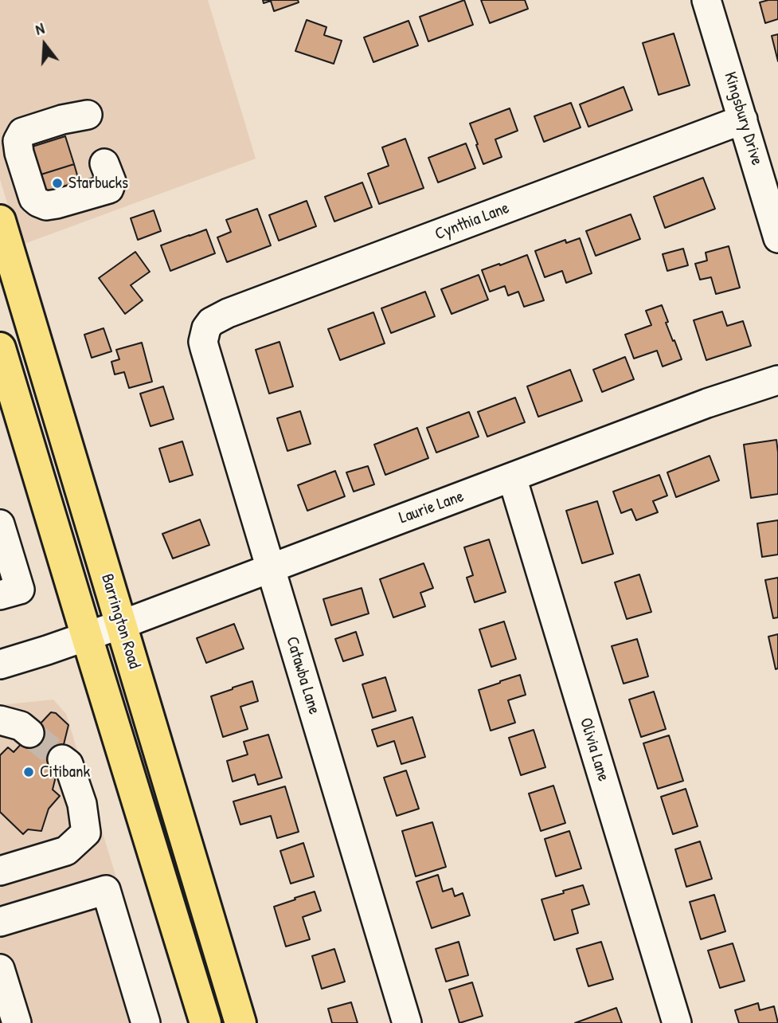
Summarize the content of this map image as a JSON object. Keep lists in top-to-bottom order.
{
  "streets": {
    "main road": ["Barrington Road"],
    "street": [
      "Kingsbury Drive",
      "Cynthia Lane",
      "Laurie Lane",
      "Catawba Lane",
      "Olivia Lane"
    ]
  },
  "crossings": [
    ["Kingsbury Drive", "Cynthia Lane"],
    ["Cynthia Lane", "Catawba Lane"],
    ["Laurie Lane", "Barrington Road"],
    ["Laurie Lane", "Catawba Lane"],
    ["Laurie Lane", "Olivia Lane"]
  ],
  "places": ["Starbucks", "Citibank"],
  "north": "top"
}
